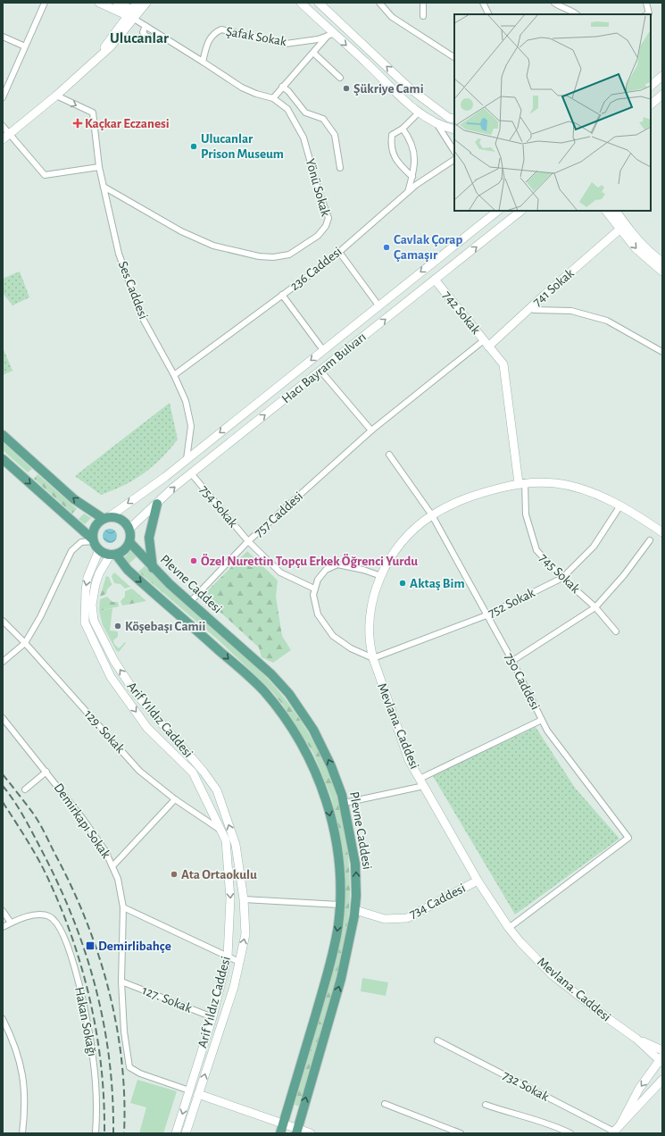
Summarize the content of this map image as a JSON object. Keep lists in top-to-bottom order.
{
  "streets": {
    "main road": [
      "741 Sokak",
      "742 Sokak",
      "Hacı Bayram Bulvarı",
      "745 Sokak",
      "Plevne Caddesi",
      "Arif Yıldız Caddesi",
      "Mevlana. Caddesi",
      "734 Caddesi"
    ],
    "street": [
      "Şafak Sokak",
      "Yönü Sokak",
      "236 Caddesi",
      "Ses Caddesi",
      "754 Sokak",
      "757 Caddesi",
      "752 Sokak",
      "750 Caddesi",
      "129. Sokak",
      "Demirkapı Sokak",
      "127. Sokak",
      "Hakan Sokağı",
      "732 Sokak"
    ]
  },
  "crossings": [
    ["Şafak Sokak", "Yönü Sokak"],
    ["Yönü Sokak", "Ses Caddesi"],
    ["236 Caddesi", "Ses Caddesi"],
    ["741 Sokak", "742 Sokak"],
    ["741 Sokak", "757 Caddesi"],
    ["741 Sokak", "745 Sokak"],
    ["Ses Caddesi", "Hacı Bayram Bulvarı"],
    ["742 Sokak", "Hacı Bayram Bulvarı"],
    ["742 Sokak", "757 Caddesi"],
    ["742 Sokak", "745 Sokak"],
    ["Hacı Bayram Bulvarı", "754 Sokak"],
    ["Hacı Bayram Bulvarı", "Plevne Caddesi"],
    ["Hacı Bayram Bulvarı", "Arif Yıldız Caddesi"],
    ["754 Sokak", "757 Caddesi"],
    ["757 Caddesi", "745 Sokak"],
    ["757 Caddesi", "Plevne Caddesi"],
    ["745 Sokak", "752 Sokak"],
    ["745 Sokak", "Mevlana. Caddesi"],
    ["Plevne Caddesi", "Arif Yıldız Caddesi"],
    ["Plevne Caddesi", "734 Caddesi"],
    ["752 Sokak", "750 Caddesi"],
    ["752 Sokak", "Mevlana. Caddesi"],
    ["750 Caddesi", "Mevlana. Caddesi"],
    ["Arif Yıldız Caddesi", "129. Sokak"],
    ["Arif Yıldız Caddesi", "Demirkapı Sokak"],
    ["Arif Yıldız Caddesi", "127. Sokak"],
    ["Mevlana. Caddesi", "734 Caddesi"],
    ["Demirkapı Sokak", "127. Sokak"]
  ],
  "districts": ["Ulucanlar"],
  "places": {
    "other": [
      "Şükriye Cami",
      "Ulucanlar Prison Museum",
      "Cavlak Çorap Çamaşır",
      "Özel Nurettin Topçu Erkek Öğrenci Yurdu",
      "Aktaş Bim",
      "Köşebaşı Camii",
      "Ata Ortaokulu"
    ],
    "health": ["Kaçkar Eczanesi"],
    "transit": ["Demirlibahçe"]
  }
}
